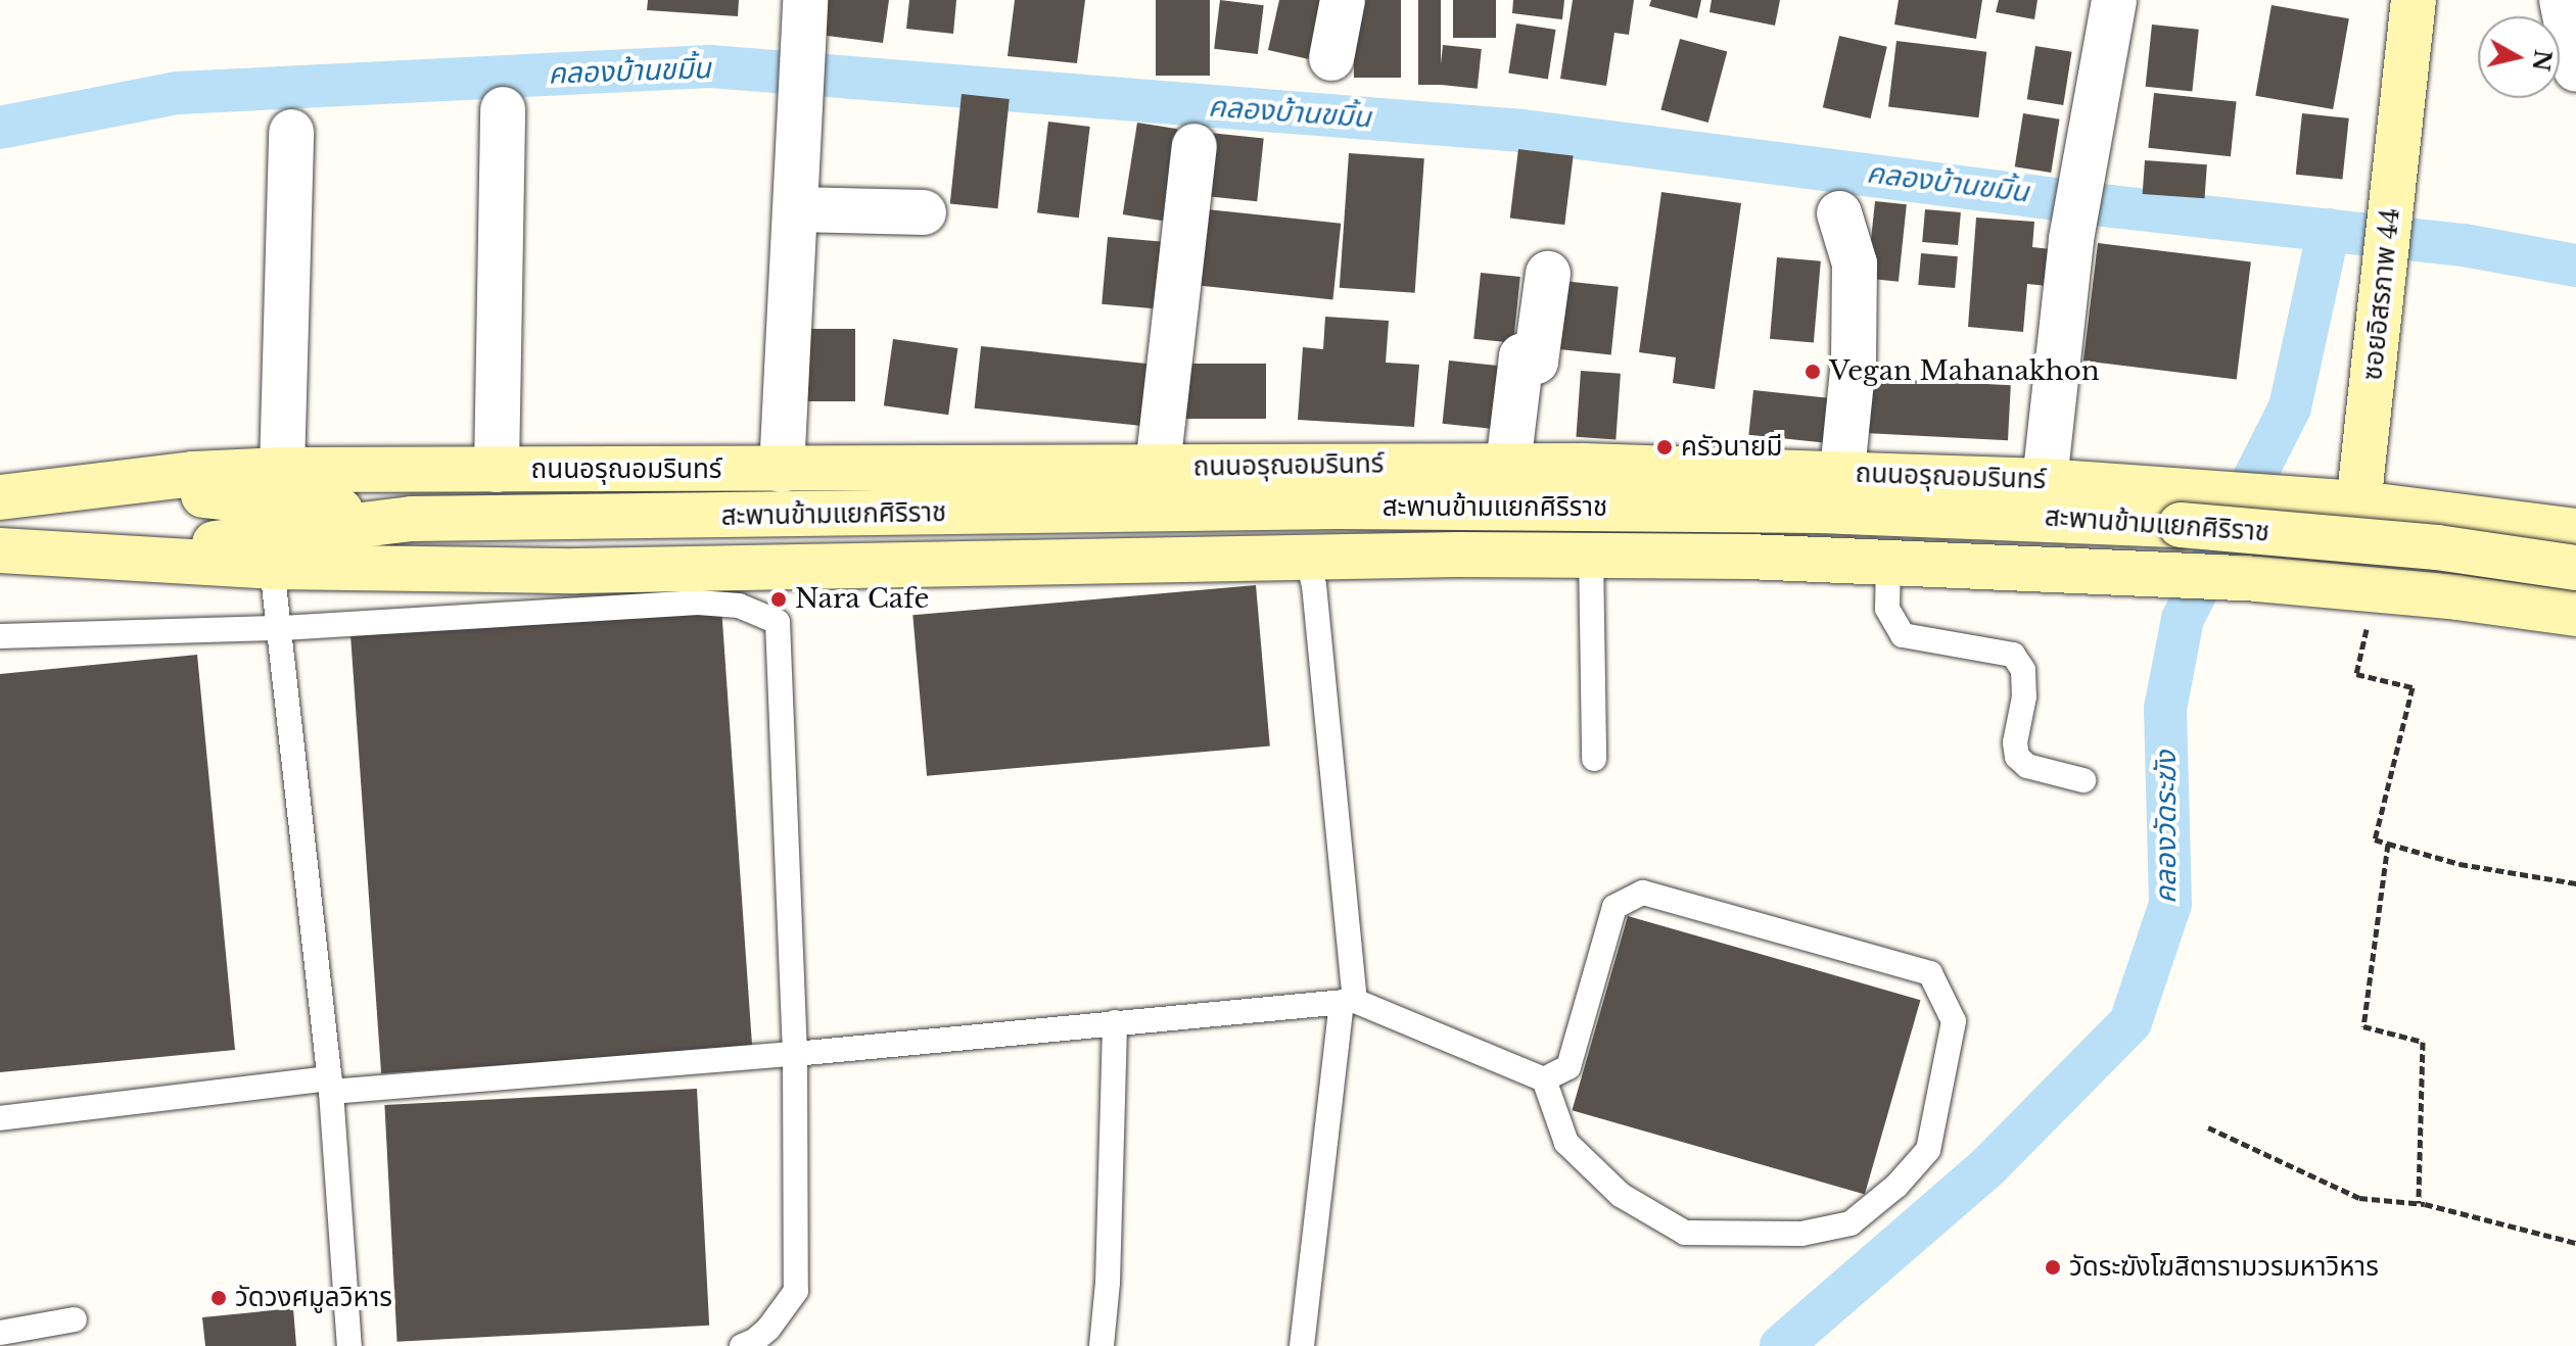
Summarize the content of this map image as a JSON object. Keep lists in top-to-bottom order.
{
  "streets": {
    "main road": ["ซอยอิสรภาพ 44", "ถนนอรุณอมรินทร์", "สะพานข้ามแยกศิริราช"]
  },
  "crossings": [
    ["ซอยอิสรภาพ 44", "ถนนอรุณอมรินทร์"],
    ["ถนนอรุณอมรินทร์", "สะพานข้ามแยกศิริราช"]
  ],
  "water": ["คลองบ้านขมิ้น", "คลองวัดระฆัง"],
  "places": [
    "Vegan Mahanakhon",
    "ครัวนายมี",
    "Nara Cafe",
    "วัดระฆังโฆสิตารามวรมหาวิหาร",
    "วัดวงศมูลวิหาร"
  ],
  "north": "right"
}
